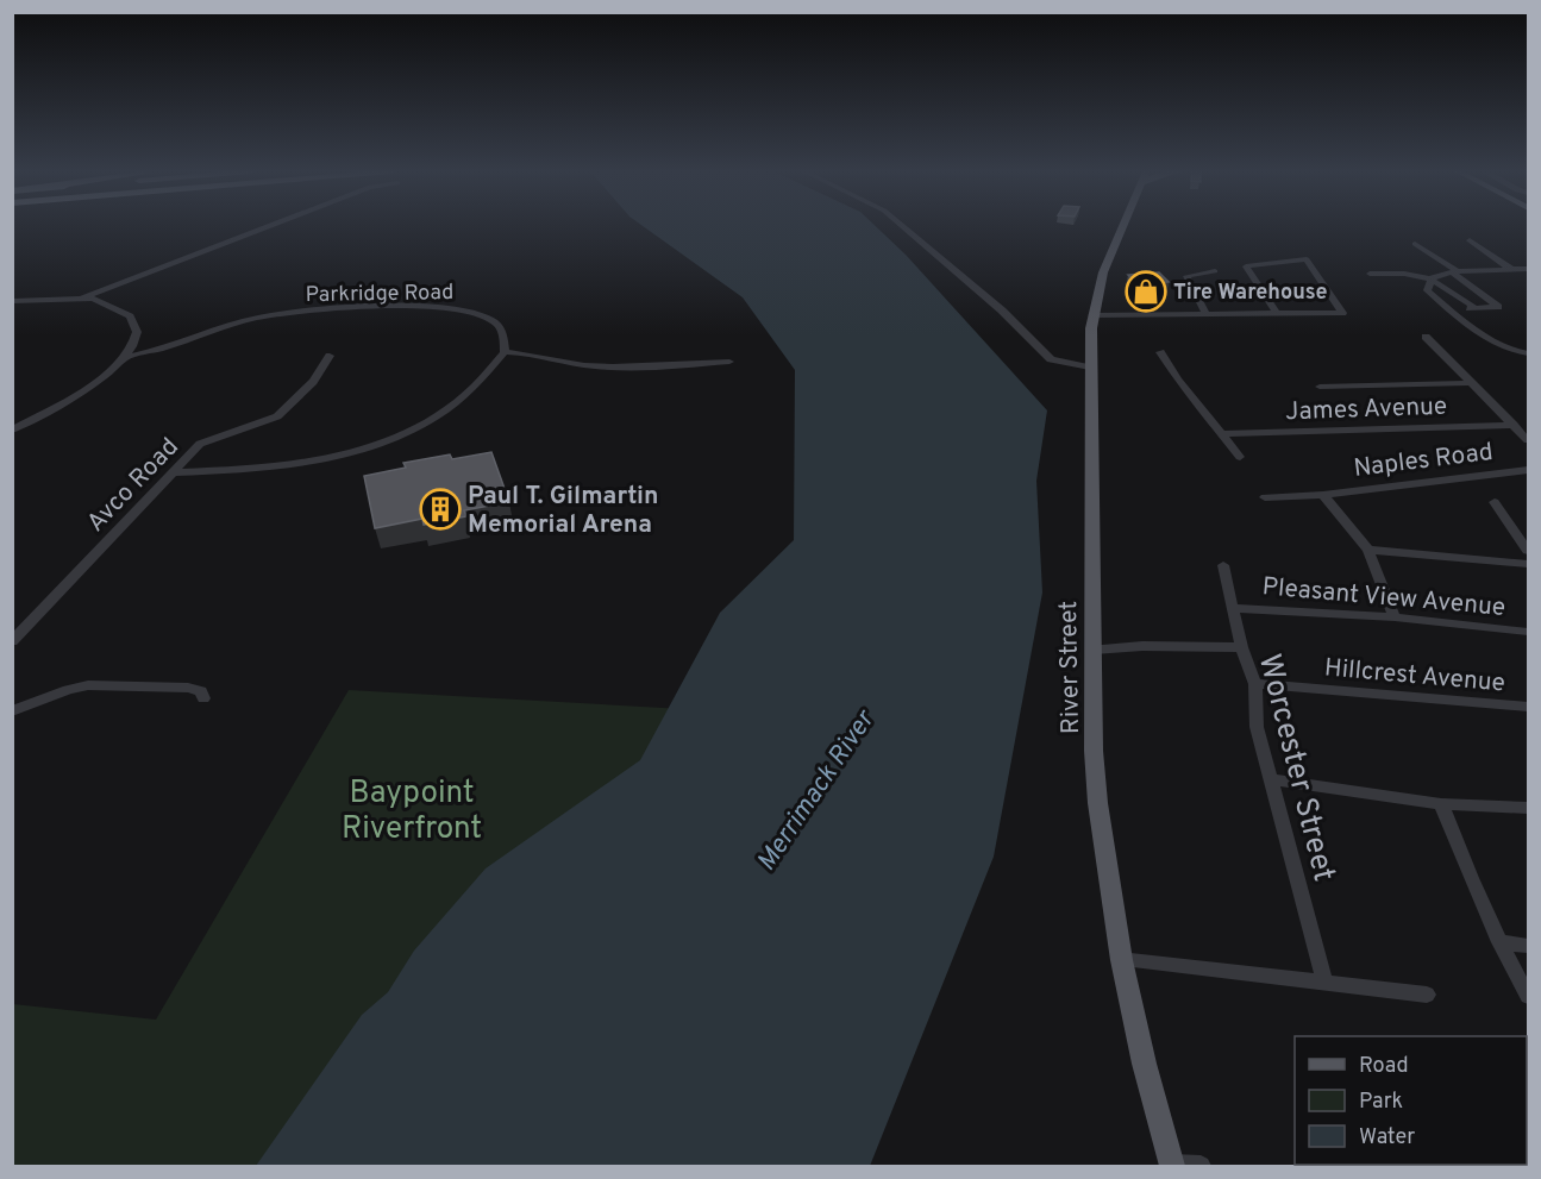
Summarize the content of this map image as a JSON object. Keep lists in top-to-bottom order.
{
  "streets": {
    "main road": ["River Street"],
    "street": [
      "Parkridge Road",
      "James Avenue",
      "Naples Road",
      "Avco Road",
      "Pleasant View Avenue",
      "Hillcrest Avenue",
      "Worcester Street"
    ]
  },
  "crossings": [
    ["Pleasant View Avenue", "Worcester Street"],
    ["Hillcrest Avenue", "Worcester Street"]
  ],
  "water": ["Merrimack River"],
  "parks": ["Baypoint Riverfront"],
  "places": {
    "shop": ["Tire Warehouse"],
    "building": ["Paul T. Gilmartin Memorial Arena"]
  },
  "legend": ["Road", "Park", "Water"]
}
